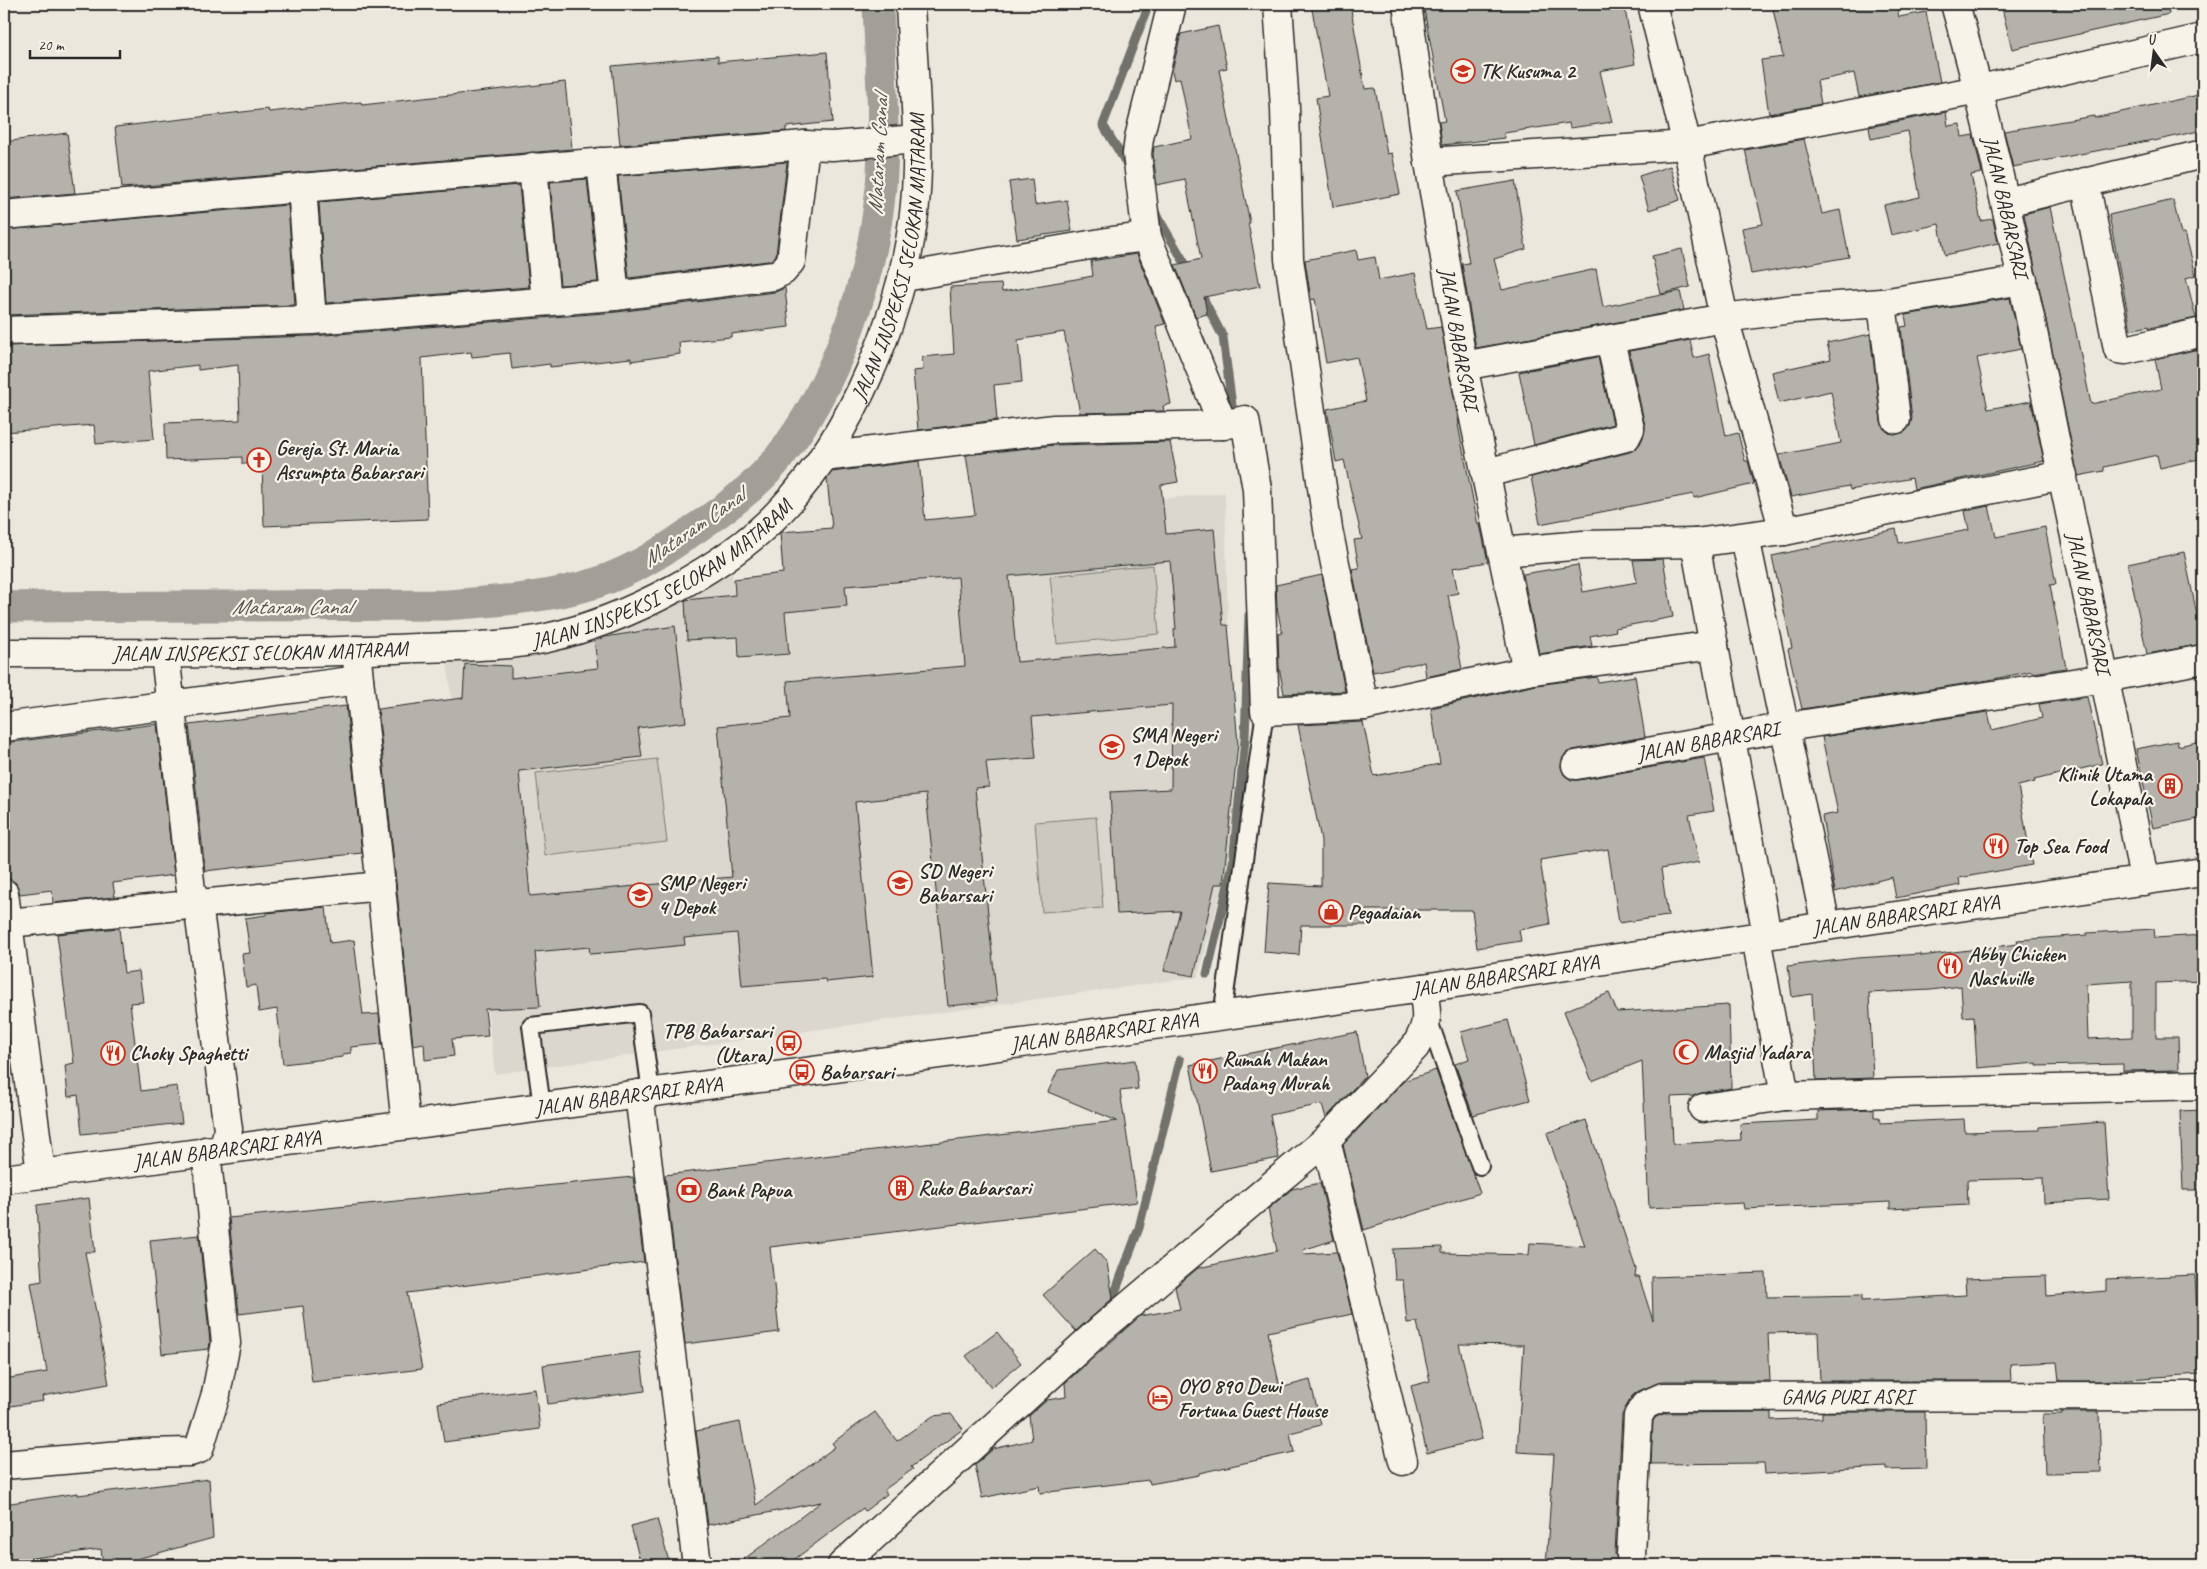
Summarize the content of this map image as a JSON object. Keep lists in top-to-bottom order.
{
  "streets": {
    "street": [
      "JALAN BABARSARI",
      "JALAN INSPEKSI SELOKAN MATARAM",
      "JALAN BABARSARI RAYA",
      "GANG PURI ASRI"
    ]
  },
  "water": ["Mataram Canal"],
  "places": {
    "school or university": [
      "TK Kusuma 2",
      "SMA Negeri 1 Depok",
      "SD Negeri Babarsari",
      "SMP Negeri 4 Depok"
    ],
    "church": ["Gereja St. Maria Assumpta Babarsari"],
    "building": ["Klinik Utama Lokapala", "Ruko Babarsari"],
    "restaurant": [
      "Top Sea Food",
      "Abby Chicken Nashville",
      "Choky Spaghetti",
      "Rumah Makan Padang Murah"
    ],
    "shop": ["Pegadaian"],
    "bus stop": ["TPB Babarsari (Utara)", "Babarsari"],
    "mosque": ["Masjid Yadara"],
    "bank": ["Bank Papua"],
    "hotel": ["OYO 890 Dewi Fortuna Guest House"]
  },
  "scale_bar": "20 m",
  "north": "top"
}
